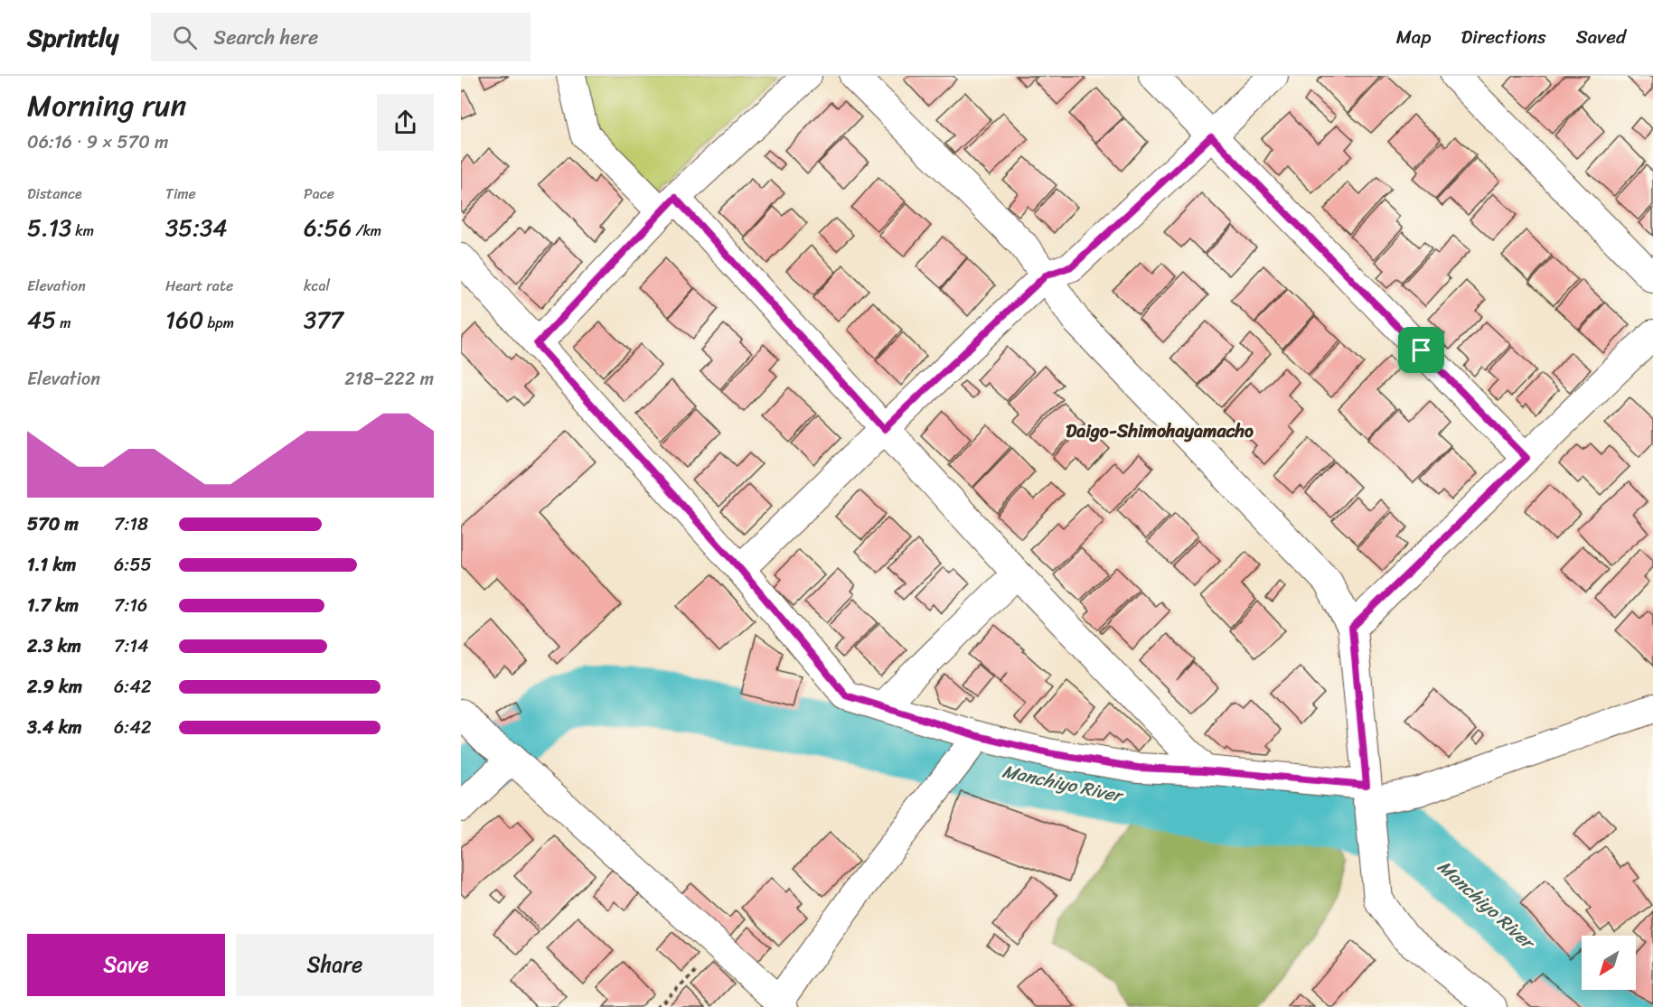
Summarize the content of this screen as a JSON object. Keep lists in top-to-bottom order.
{
  "districts": ["Daigo-Shimohayamacho"],
  "water": ["Manchiyo River"],
  "north": "bottom left",
  "page": {
    "header": "Sprintly",
    "search": "Search here",
    "nav": ["Map", "Directions", "Saved"],
    "heading": ["Morning run", "06:16 · 9 × 570 m"],
    "stats": [
      ["Distance", "5.13 km"],
      ["Time", "35:34"],
      ["Pace", "6:56 /km"],
      ["Elevation", "45 m"],
      ["Heart rate", "160 bpm"],
      ["kcal", "377"]
    ],
    "chart": ["Elevation", "218–222 m"],
    "list": [
      {
        "name": "570 m",
        "note": "7:18"
      },
      {
        "name": "1.1 km",
        "note": "6:55"
      },
      {
        "name": "1.7 km",
        "note": "7:16"
      },
      {
        "name": "2.3 km",
        "note": "7:14"
      },
      {
        "name": "2.9 km",
        "note": "6:42"
      },
      {
        "name": "3.4 km",
        "note": "6:42"
      }
    ],
    "buttons": ["Save", "Share"]
  }
}
